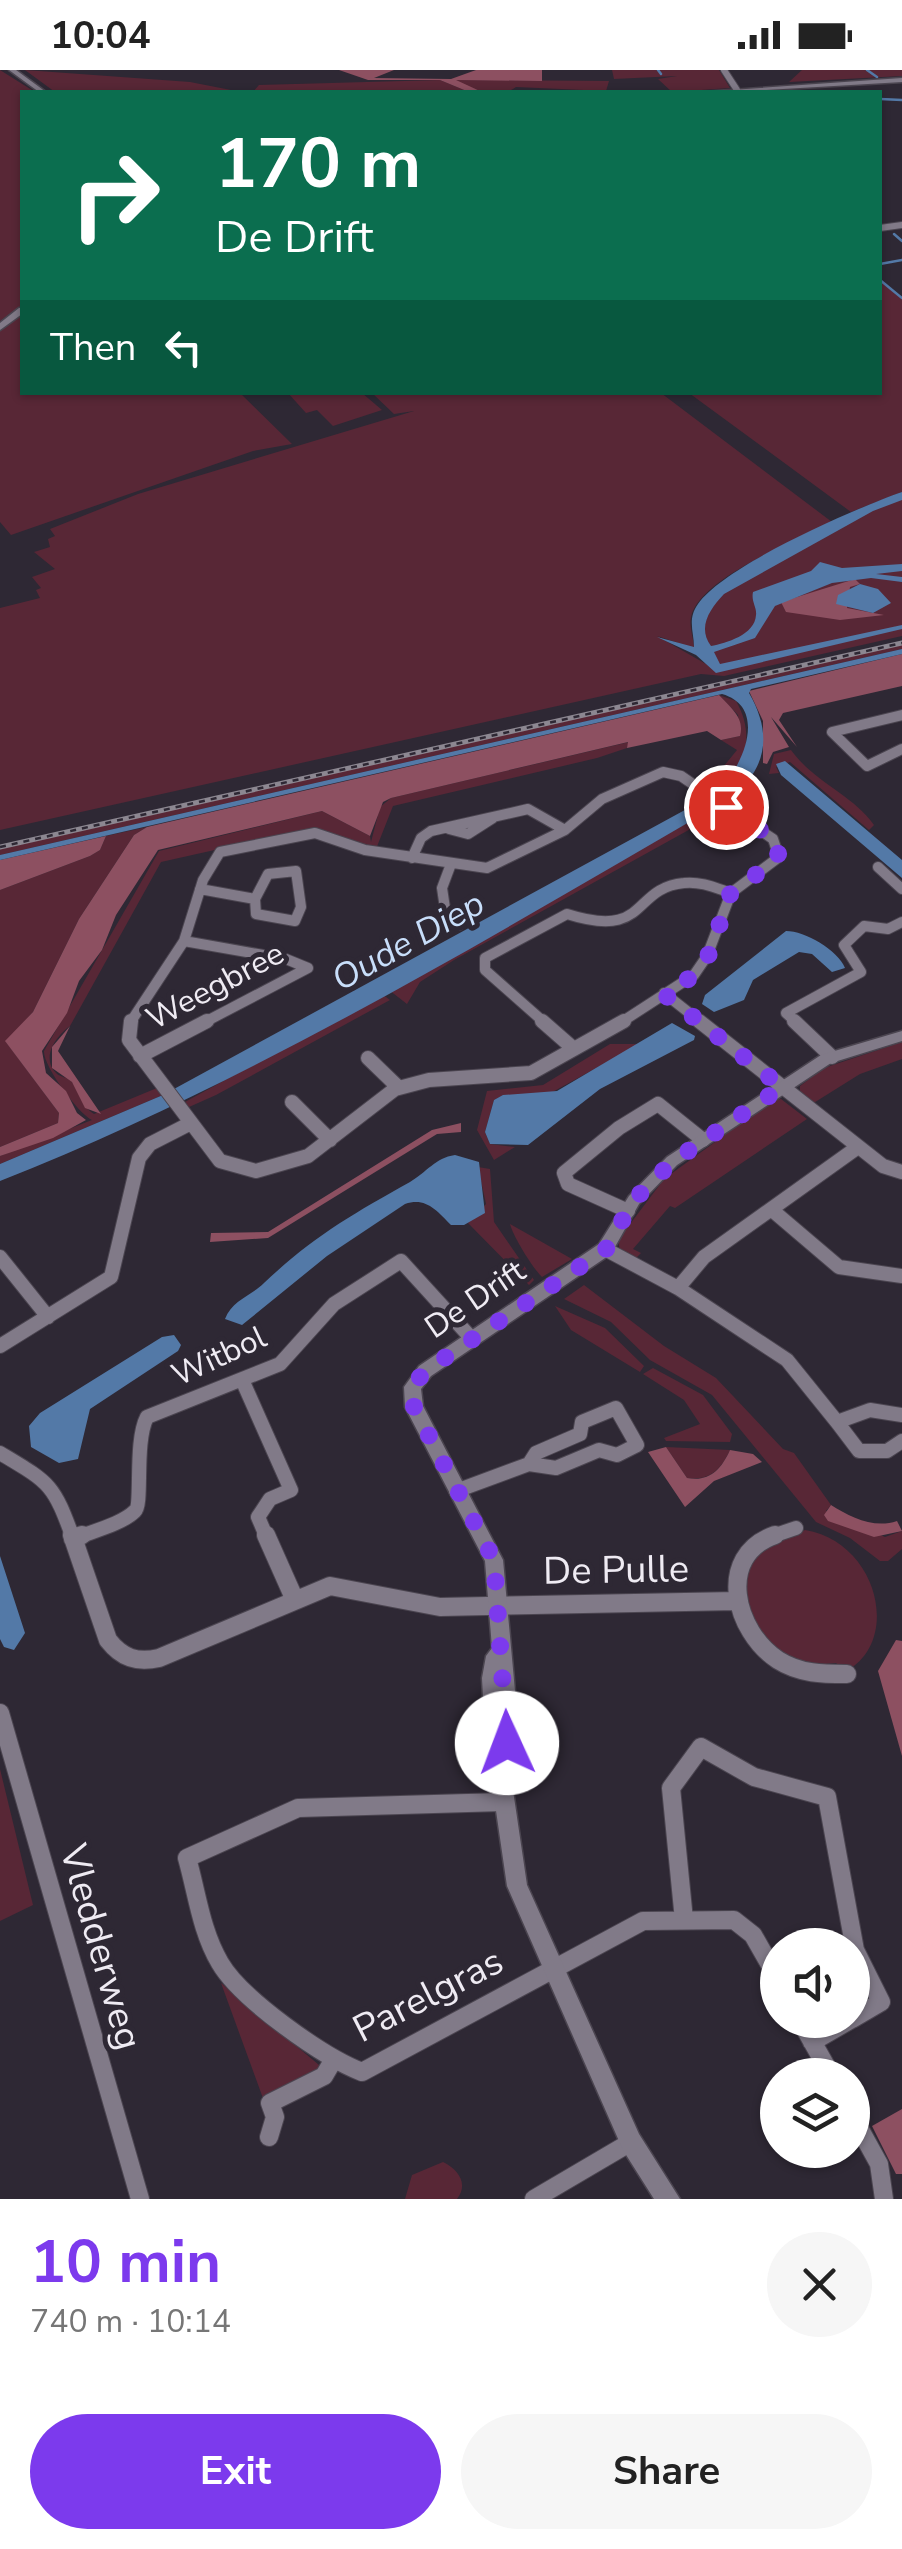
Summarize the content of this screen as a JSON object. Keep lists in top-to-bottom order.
{
  "streets": {
    "street": [
      "Weegbree",
      "De Drift",
      "Witbol",
      "De Pulle",
      "Vledderweg",
      "Parelgras"
    ]
  },
  "crossings": [
    ["De Drift", "Witbol"],
    ["De Drift", "De Pulle"],
    ["De Drift", "Parelgras"],
    ["Witbol", "De Pulle"]
  ],
  "water": ["Oude Diep"],
  "page": {
    "status": "10:04",
    "turn": ["170 m", "De Drift"],
    "then": "Then",
    "heading": ["10 min", "740 m · 10:14"],
    "buttons": ["Exit", "Share"]
  }
}
